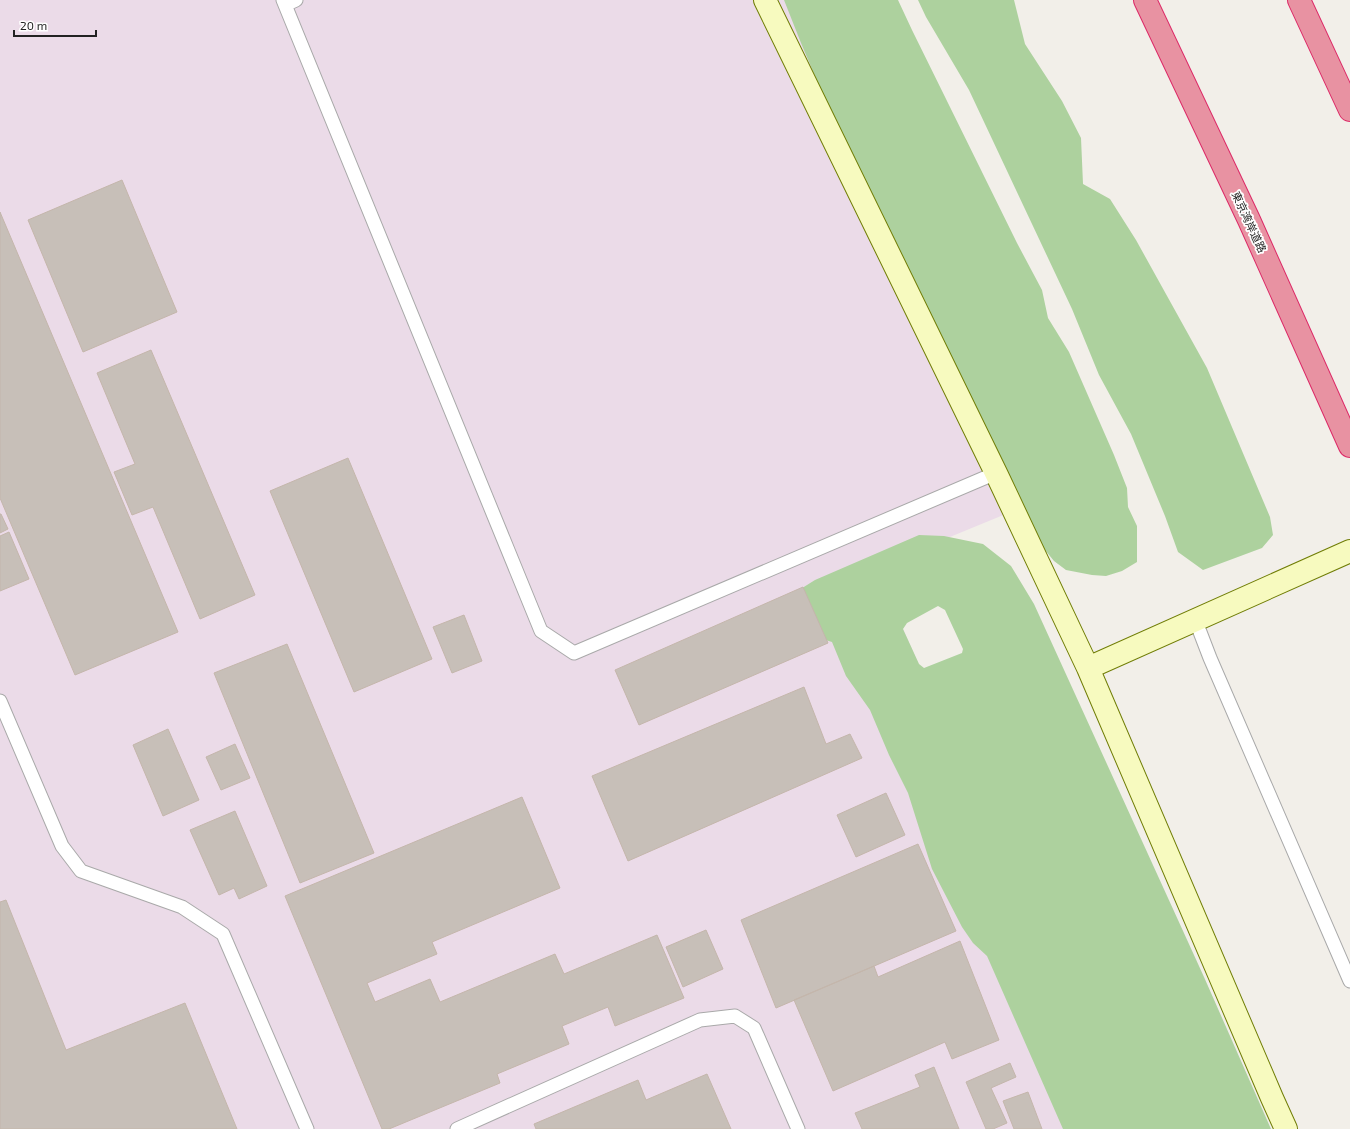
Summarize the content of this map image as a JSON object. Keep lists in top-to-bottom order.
{
  "streets": {
    "highway": ["東京湾岸道路"]
  },
  "scale_bar": "20 m"
}
